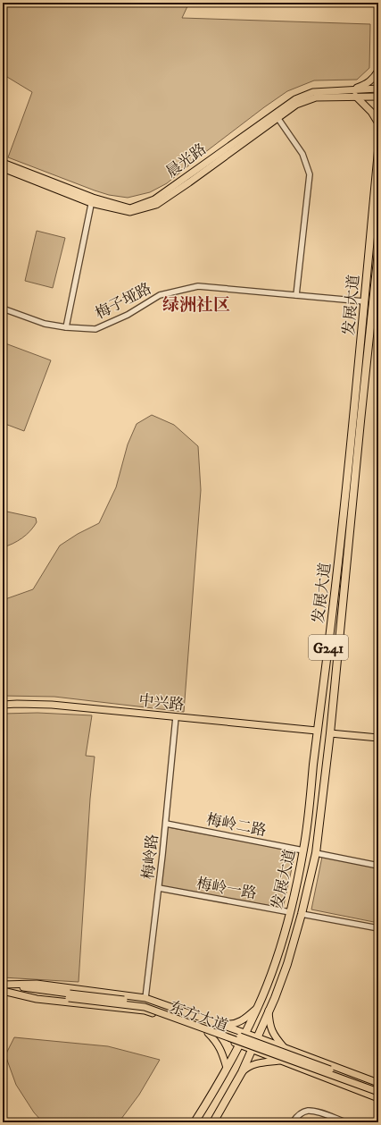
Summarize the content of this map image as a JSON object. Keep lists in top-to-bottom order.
{
  "streets": {
    "highway": ["发展大道", "G241"],
    "main road": ["晨光路", "中兴路", "东方大道"],
    "street": [
      "梅子垭路",
      "梅岭二路",
      "梅岭路",
      "梅岭一路"
    ]
  },
  "crossings": [
    ["梅子垭路", "发展大道"],
    ["发展大道", "中兴路"],
    ["发展大道", "梅岭二路"],
    ["发展大道", "梅岭一路"],
    ["发展大道", "东方大道"],
    ["中兴路", "梅岭路"],
    ["梅岭二路", "梅岭路"],
    ["梅岭路", "梅岭一路"],
    ["梅岭路", "东方大道"]
  ],
  "districts": ["绿洲社区"]
}
